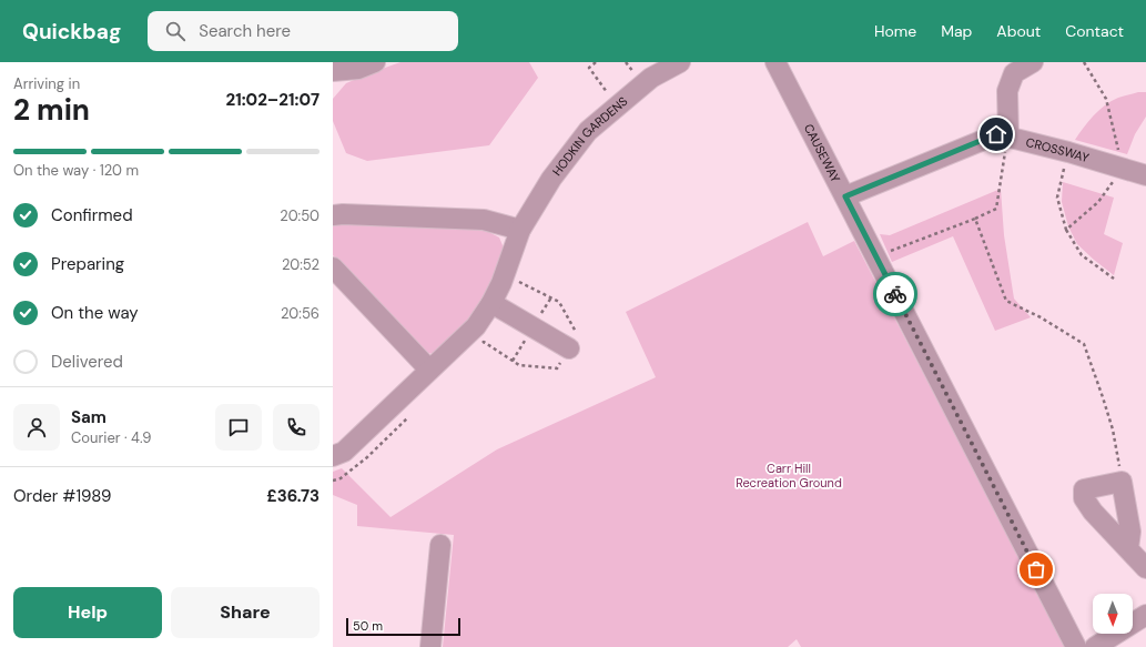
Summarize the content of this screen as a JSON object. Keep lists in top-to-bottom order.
{
  "streets": {
    "street": ["HODKIN GARDENS", "CROSSWAY", "CAUSEWAY"]
  },
  "crossings": [
    ["CROSSWAY", "CAUSEWAY"]
  ],
  "parks": ["Carr Hill Recreation Ground"],
  "scale_bar": "50 m",
  "north": "bottom",
  "page": {
    "header": "Quickbag",
    "search": "Search here",
    "nav": [
      "Home",
      "Map",
      "About",
      "Contact"
    ],
    "heading": ["2 min", "Arriving in", "21:02–21:07"],
    "panel": [
      "Sam",
      "Courier · 4.9",
      "Order #1989",
      "£36.73"
    ],
    "bar": "On the way · 120 m",
    "list": [
      ["Confirmed", "20:50"],
      ["Preparing", "20:52"],
      ["On the way", "20:56"],
      "Delivered"
    ],
    "buttons": ["Help", "Share"],
    "scale": "50 m"
  }
}
